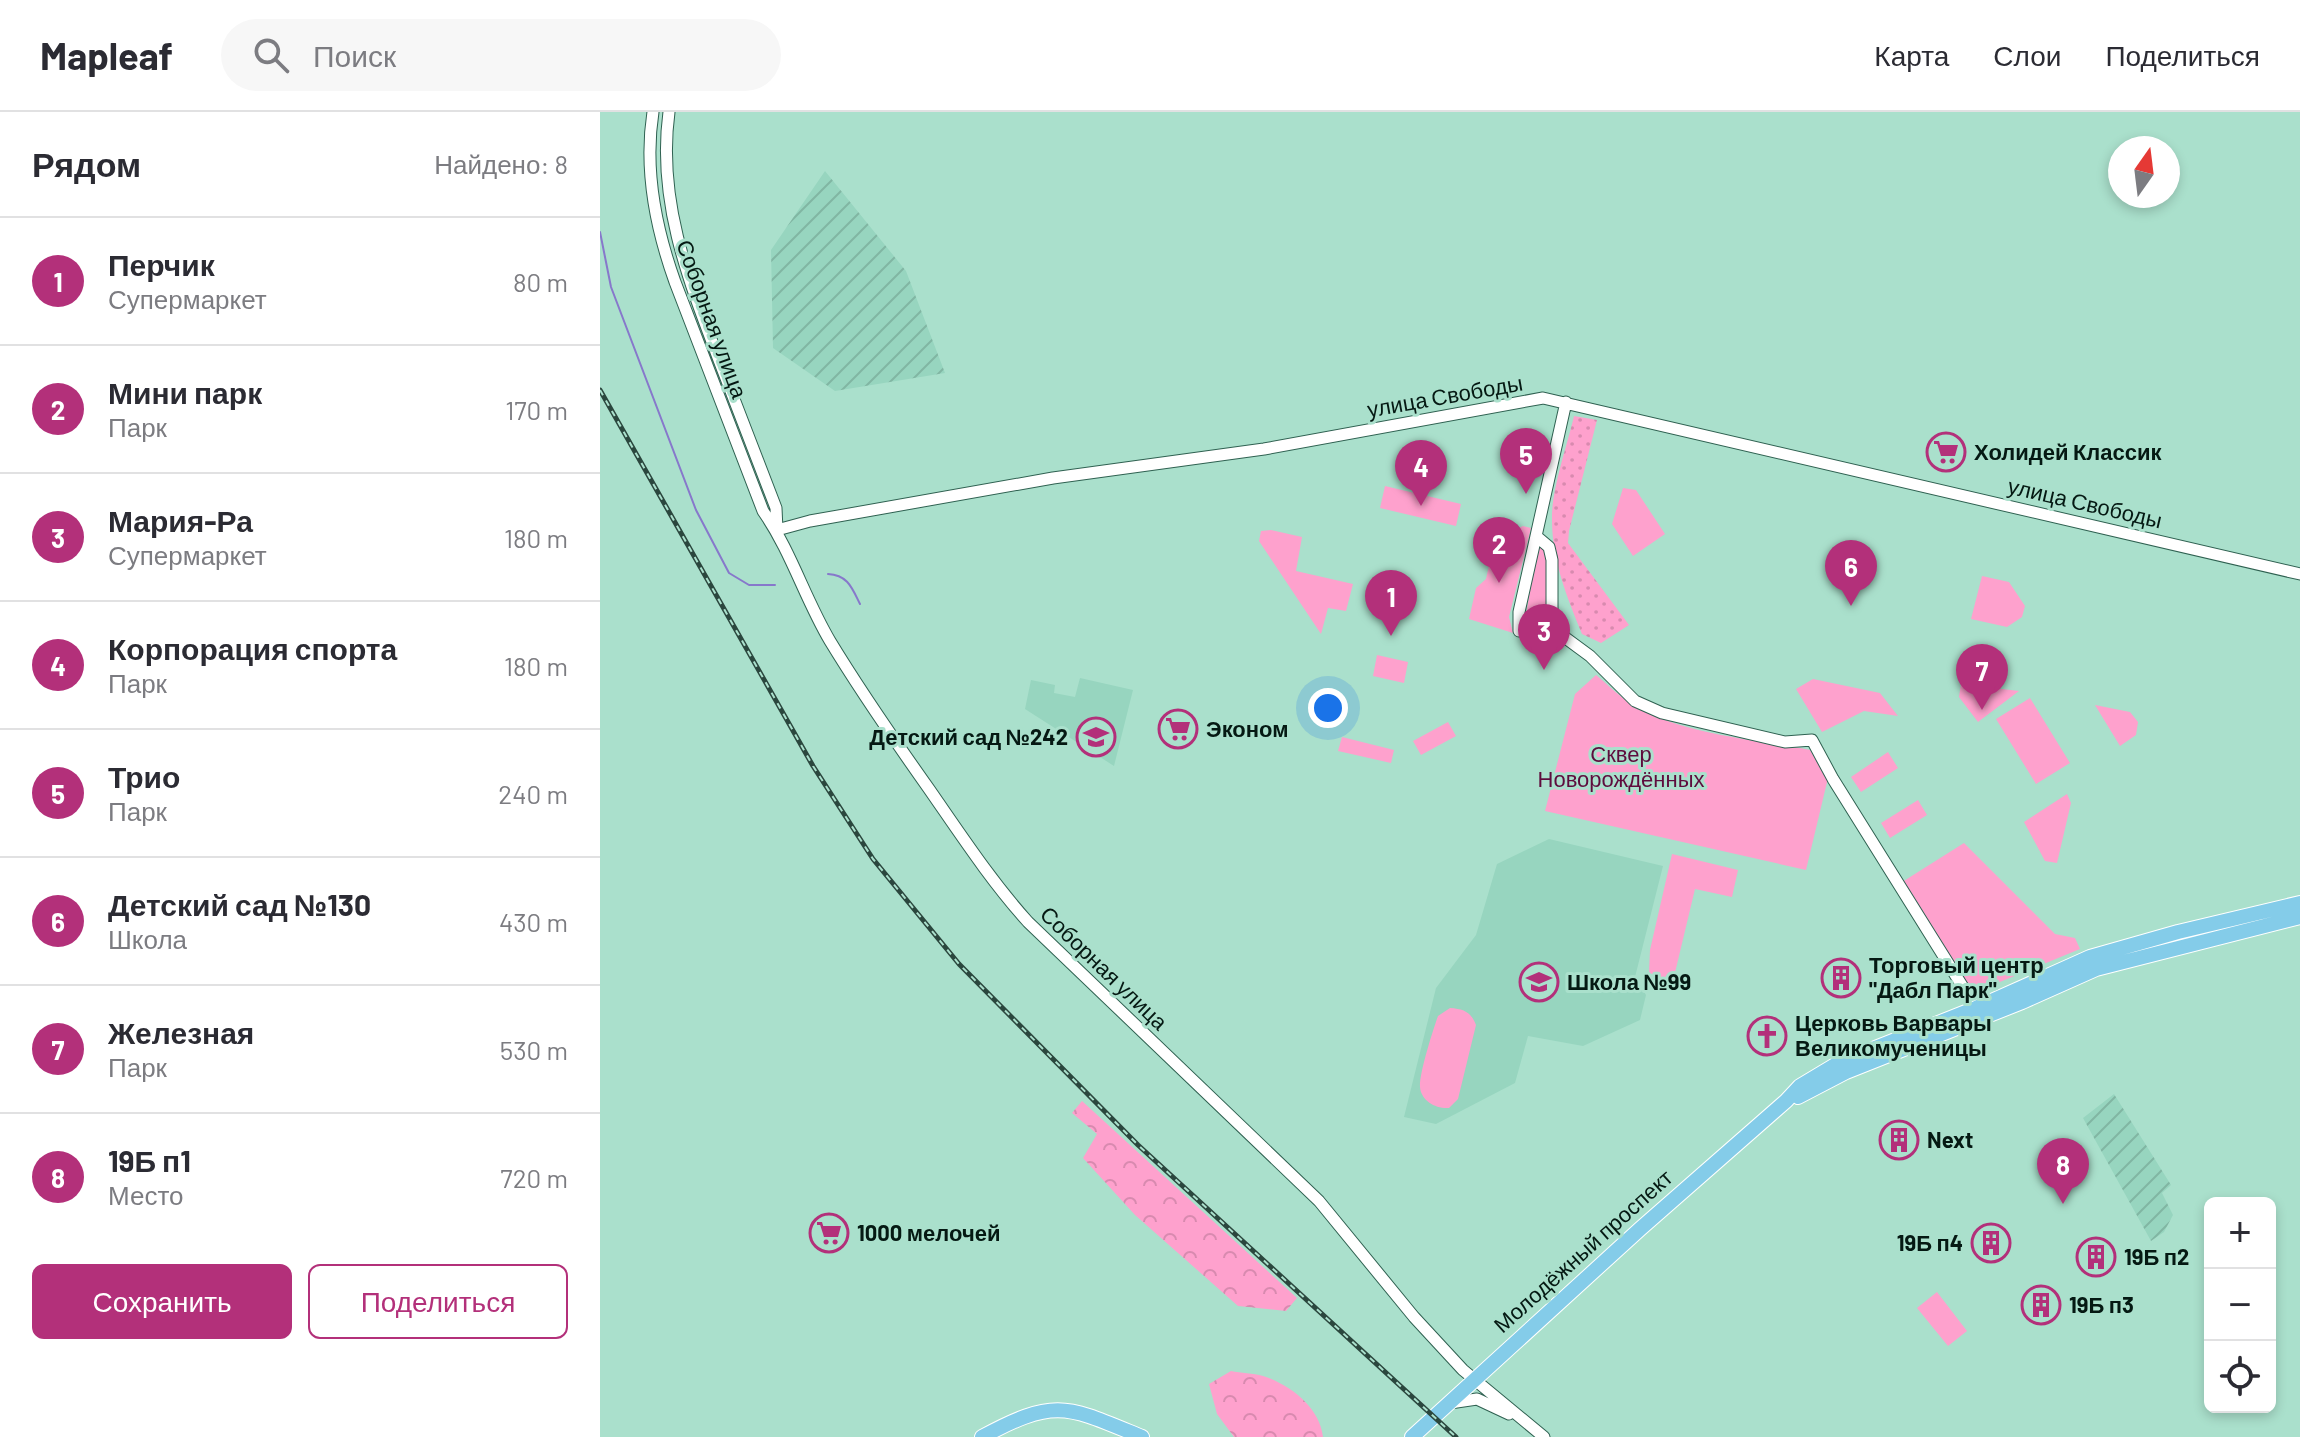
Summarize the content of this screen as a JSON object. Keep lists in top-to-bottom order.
{
  "streets": {
    "main road": ["Молодёжный проспект"],
    "street": ["Соборная улица", "улица Свободы"]
  },
  "crossings": [
    ["Соборная улица", "улица Свободы"],
    ["Соборная улица", "Молодёжный проспект"]
  ],
  "parks": ["Сквер Новорождённых"],
  "places": {
    "supermarket": ["Холидей Классик", "Эконом", "1000 мелочей"],
    "school or university": ["Детский сад №242", "Школа №99"],
    "building": [
      "Торговый центр \"Дабл Парк\"",
      "Next",
      "19Б п4",
      "19Б п2",
      "19Б п3"
    ],
    "church": ["Церковь Варвары Великомученицы"]
  },
  "north": "top",
  "page": {
    "header": "Mapleaf",
    "search": "Поиск",
    "nav": ["Карта", "Слои", "Поделиться"],
    "heading": ["Рядом", "Найдено: 8"],
    "list": [
      {
        "mark": "1",
        "name": "Перчик",
        "note": "Супермаркет",
        "value": "80 m"
      },
      {
        "mark": "2",
        "name": "Мини парк",
        "note": "Парк",
        "value": "170 m"
      },
      {
        "mark": "3",
        "name": "Мария-Ра",
        "note": "Супермаркет",
        "value": "180 m"
      },
      {
        "mark": "4",
        "name": "Корпорация спорта",
        "note": "Парк",
        "value": "180 m"
      },
      {
        "mark": "5",
        "name": "Трио",
        "note": "Парк",
        "value": "240 m"
      },
      {
        "mark": "6",
        "name": "Детский сад №130",
        "note": "Школа",
        "value": "430 m"
      },
      {
        "mark": "7",
        "name": "Железная",
        "note": "Парк",
        "value": "530 m"
      },
      {
        "mark": "8",
        "name": "19Б п1",
        "note": "Место",
        "value": "720 m"
      }
    ],
    "pins": [
      "5",
      "4",
      "2",
      "6",
      "1",
      "3",
      "7",
      "8"
    ],
    "map_buttons": ["+", "−"],
    "buttons": ["Сохранить", "Поделиться"]
  }
}
